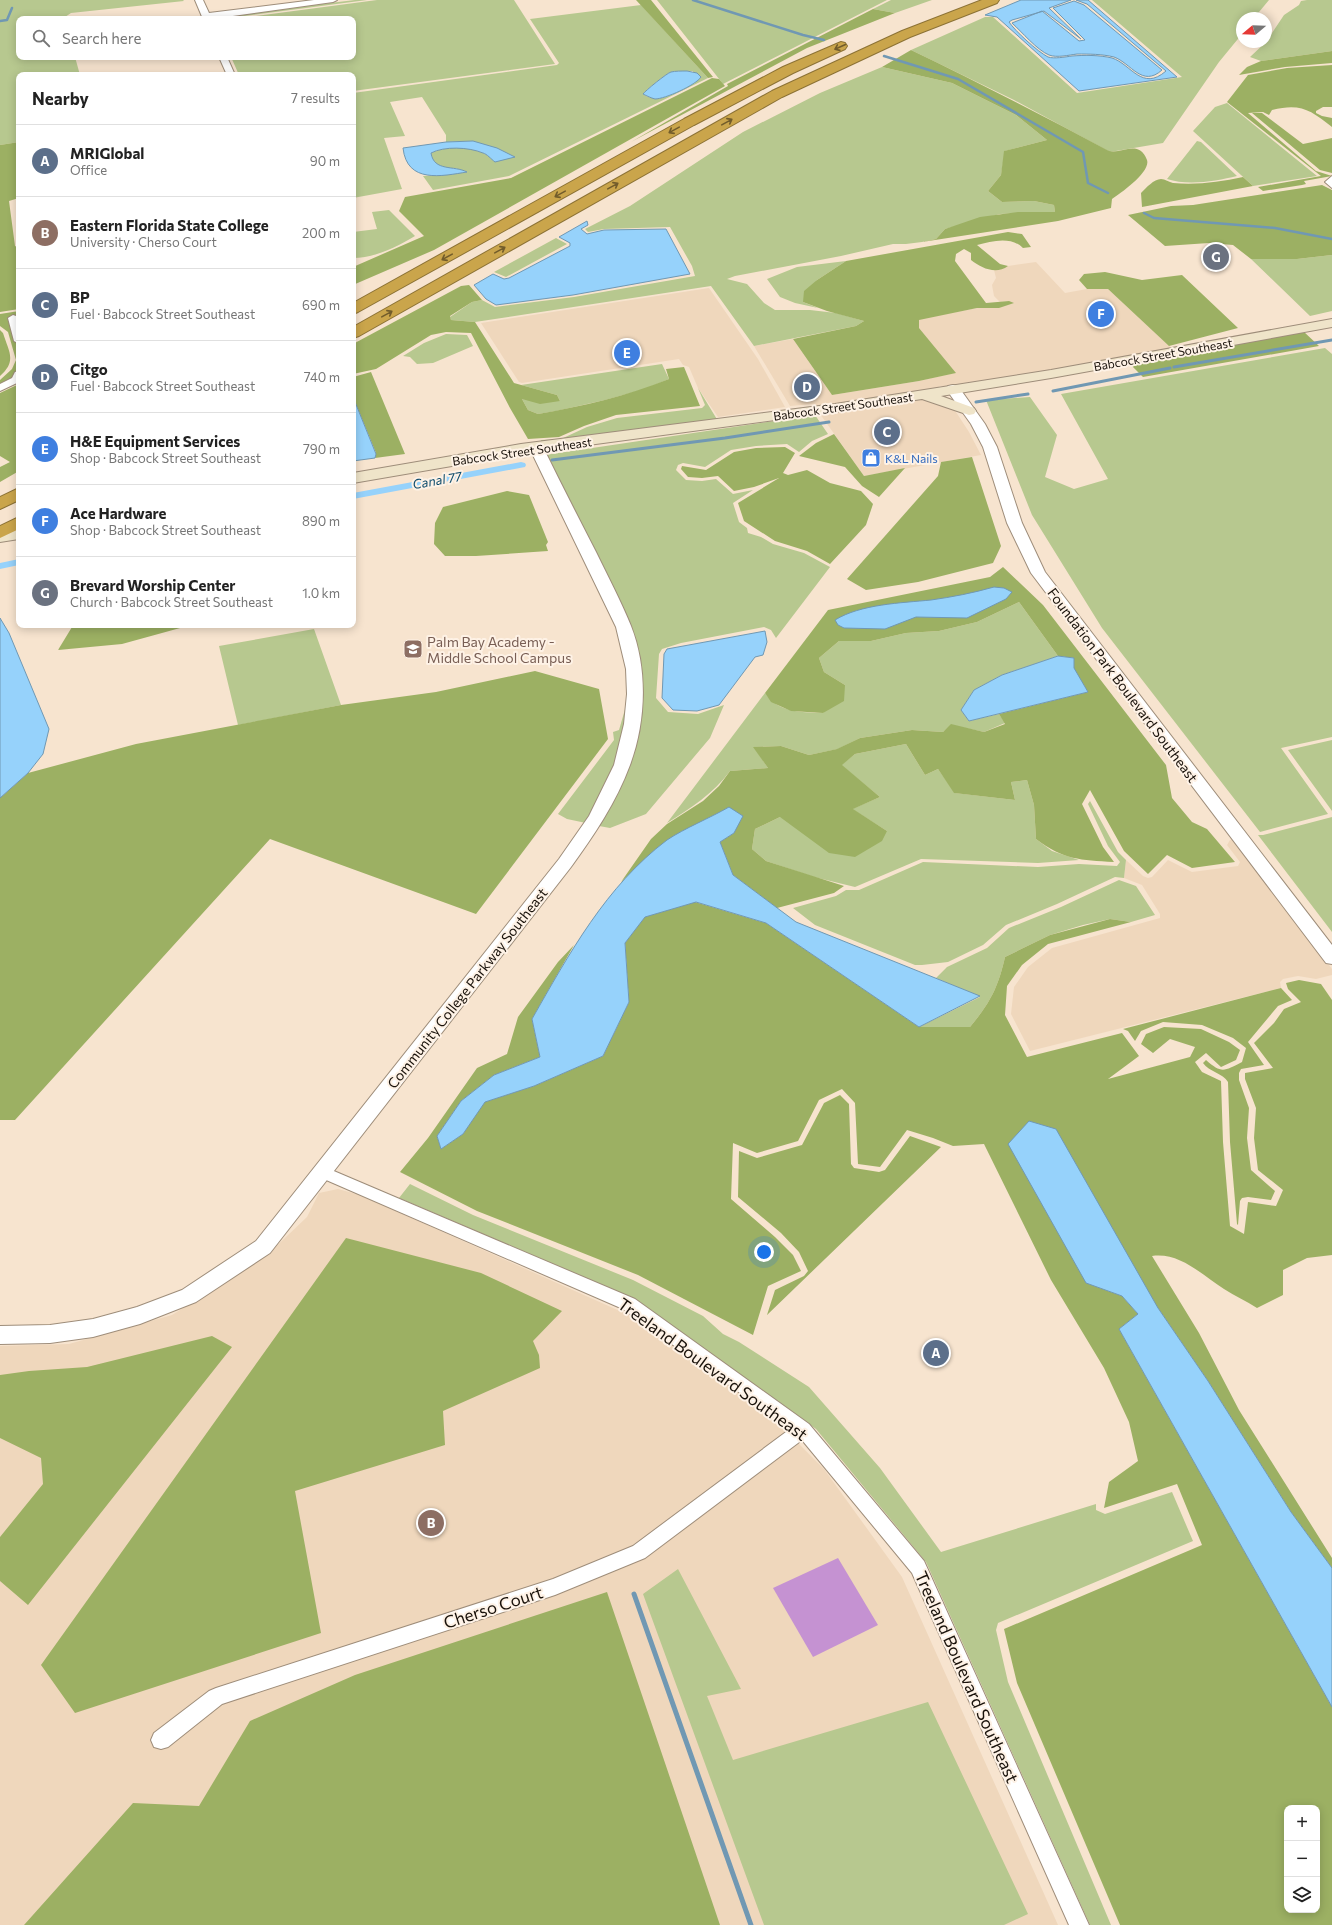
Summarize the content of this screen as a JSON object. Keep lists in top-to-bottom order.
{
  "streets": {
    "main road": ["Babcock Street Southeast"],
    "street": [
      "Foundation Park Boulevard Southeast",
      "Community College Parkway Southeast",
      "Treeland Boulevard Southeast",
      "Cherso Court"
    ]
  },
  "crossings": [
    ["Babcock Street Southeast", "Foundation Park Boulevard Southeast"],
    ["Babcock Street Southeast", "Community College Parkway Southeast"],
    ["Community College Parkway Southeast", "Treeland Boulevard Southeast"],
    ["Treeland Boulevard Southeast", "Cherso Court"]
  ],
  "water": ["Canal 77"],
  "places": {
    "shop": ["K&L Nails"],
    "school or university": ["Palm Bay Academy - Middle School Campus"]
  },
  "north": "left",
  "page": {
    "search": "Search here",
    "heading": ["Nearby", "7 results"],
    "list": [
      {
        "mark": "A",
        "name": "MRIGlobal",
        "note": "Office",
        "value": "90 m"
      },
      {
        "mark": "B",
        "name": "Eastern Florida State College",
        "note": "University · Cherso Court",
        "value": "200 m"
      },
      {
        "mark": "C",
        "name": "BP",
        "note": "Fuel · Babcock Street Southeast",
        "value": "690 m"
      },
      {
        "mark": "D",
        "name": "Citgo",
        "note": "Fuel · Babcock Street Southeast",
        "value": "740 m"
      },
      {
        "mark": "E",
        "name": "H&E Equipment Services",
        "note": "Shop · Babcock Street Southeast",
        "value": "790 m"
      },
      {
        "mark": "F",
        "name": "Ace Hardware",
        "note": "Shop · Babcock Street Southeast",
        "value": "890 m"
      },
      {
        "mark": "G",
        "name": "Brevard Worship Center",
        "note": "Church · Babcock Street Southeast",
        "value": "1.0 km"
      }
    ],
    "pins": [
      "G",
      "F",
      "E",
      "D",
      "C",
      "A",
      "B"
    ],
    "map_buttons": ["+", "−"]
  }
}
